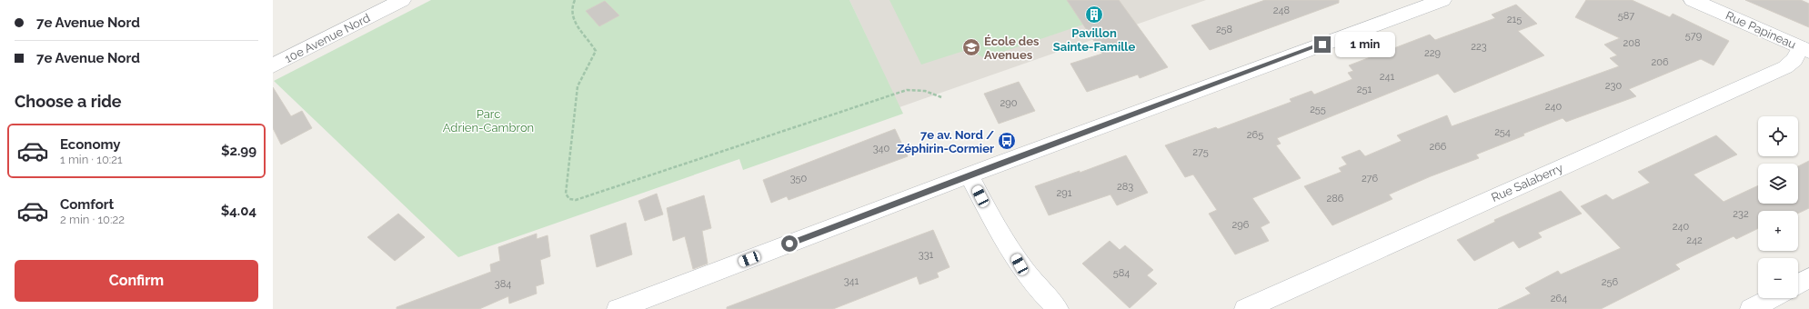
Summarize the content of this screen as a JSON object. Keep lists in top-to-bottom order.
{
  "streets": {
    "street": ["Rue Papineau", "10e Avenue Nord", "Rue Salaberry"]
  },
  "crossings": [
    ["Rue Papineau", "Rue Salaberry"]
  ],
  "parks": ["Parc Adrien-Cambron"],
  "places": {
    "building": ["Pavillon Sainte-Famille"],
    "school or university": ["École des Avenues"],
    "bus stop": ["7e av. Nord / Zéphirin-Cormier"]
  },
  "house_numbers": [
    "248",
    "587",
    "215",
    "258",
    "579",
    "208",
    "223",
    "229",
    "206",
    "241",
    "230",
    "251",
    "290",
    "240",
    "255",
    "254",
    "265",
    "266",
    "340",
    "275",
    "350",
    "276",
    "283",
    "291",
    "286",
    "232",
    "296",
    "240",
    "242",
    "331",
    "584",
    "341",
    "256",
    "384",
    "264"
  ],
  "page": {
    "banner": ["7e Avenue Nord", "7e Avenue Nord"],
    "bubble": "1 min",
    "heading": "Choose a ride",
    "map_buttons": ["+", "−"],
    "list": [
      {
        "name": "Economy",
        "note": "1 min · 10:21",
        "value": "$2.99"
      },
      {
        "name": "Comfort",
        "note": "2 min · 10:22",
        "value": "$4.04"
      }
    ],
    "buttons": "Confirm"
  }
}
